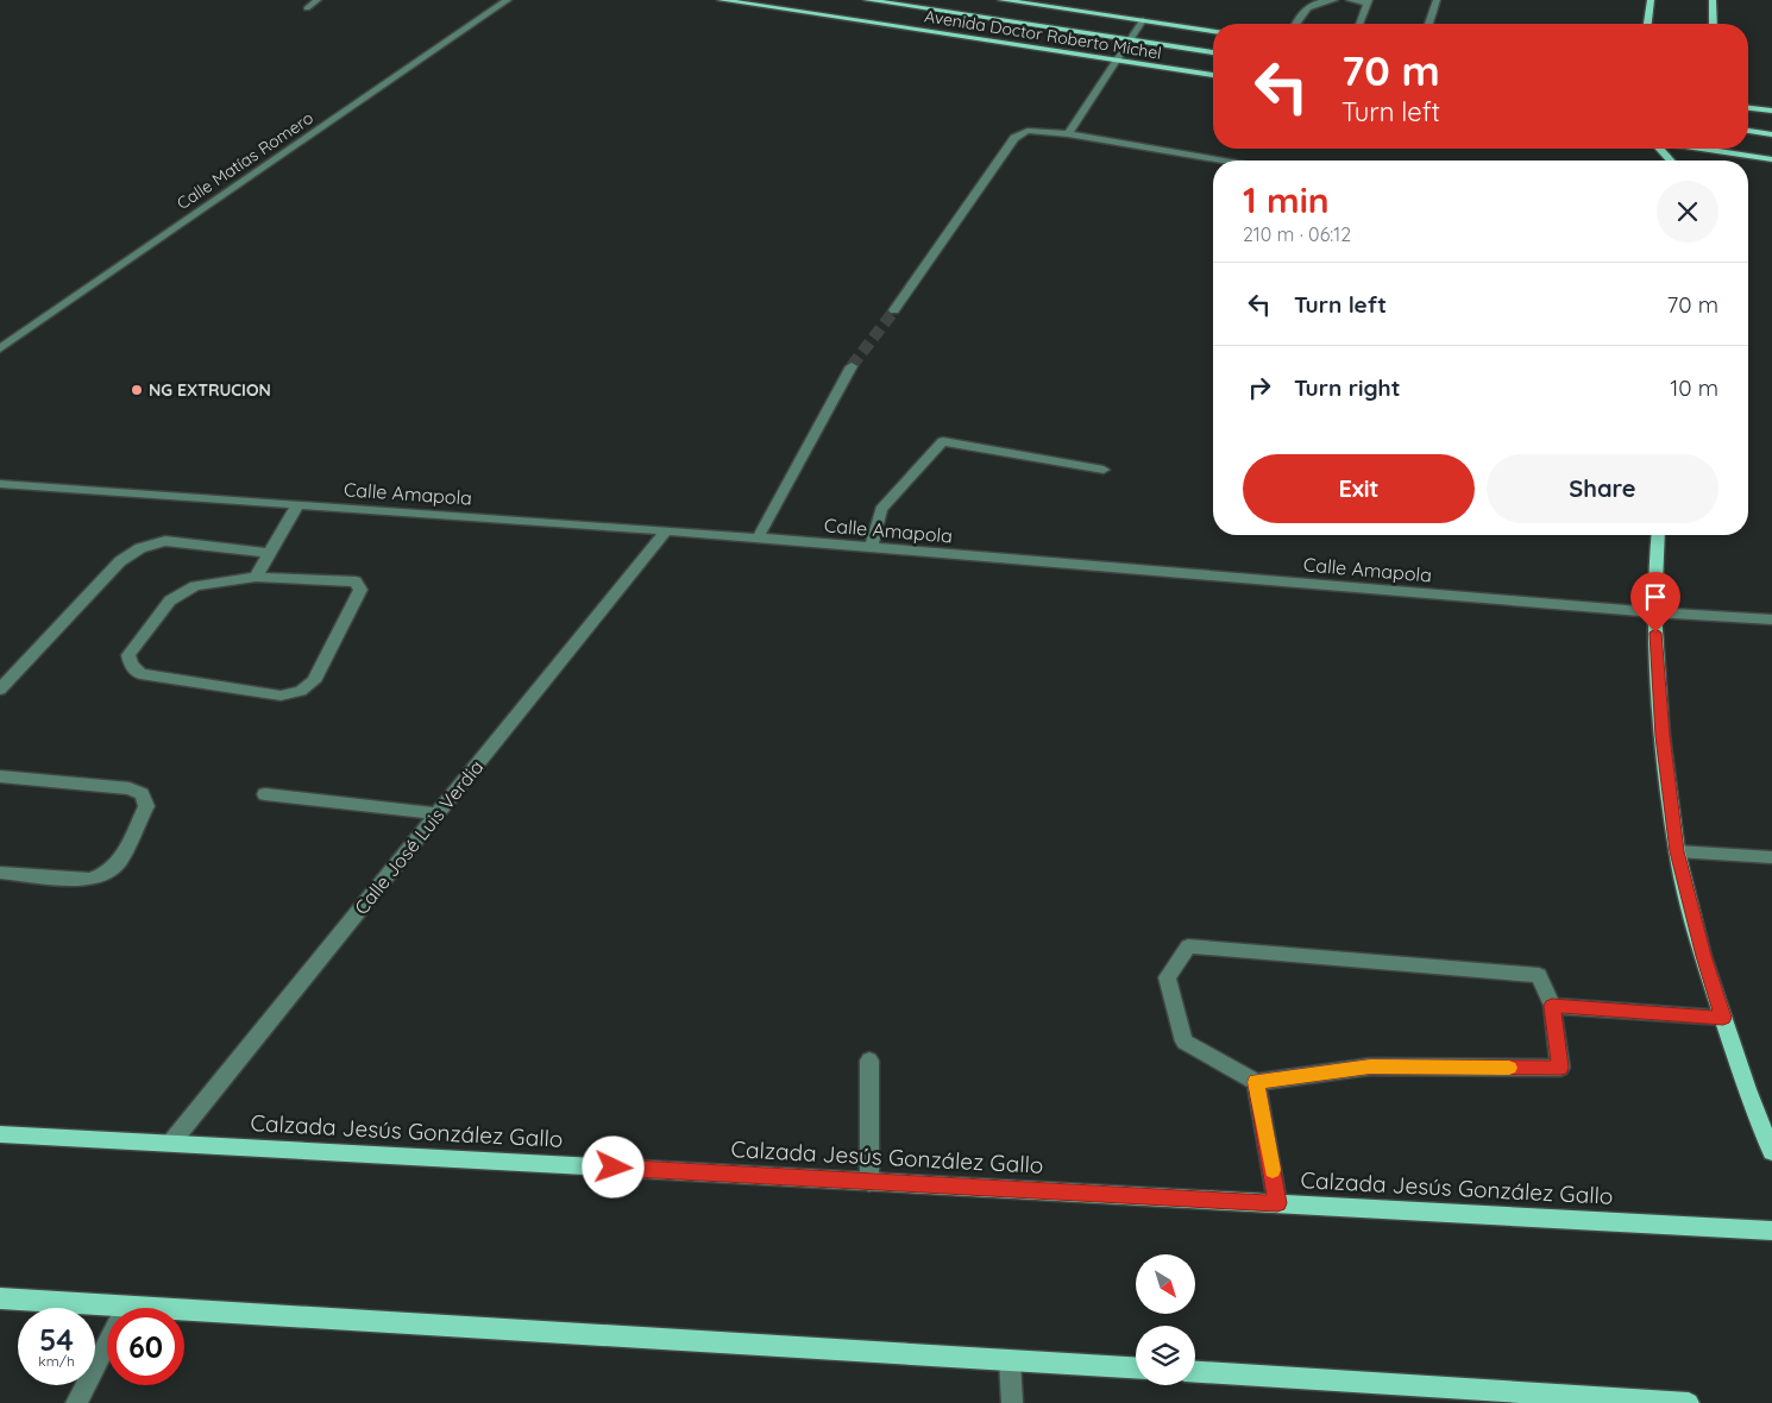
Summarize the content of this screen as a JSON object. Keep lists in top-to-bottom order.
{
  "streets": {
    "main road": ["Avenida Doctor Roberto Michel", "Calzada Jesús González Gallo"],
    "street": ["Calle Matías Romero", "Calle Amapola", "Calle José Luis Verdia"]
  },
  "crossings": [
    ["Calle Amapola", "Calle José Luis Verdia"],
    ["Calle José Luis Verdia", "Calzada Jesús González Gallo"]
  ],
  "places": ["NG EXTRUCION"],
  "north": "bottom right",
  "page": {
    "turn": ["70 m", "Turn left"],
    "heading": ["1 min", "210 m · 06:12"],
    "list": [
      {
        "name": "Turn left",
        "value": "70 m"
      },
      {
        "name": "Turn right",
        "value": "10 m"
      }
    ],
    "buttons": ["Exit", "Share"],
    "speed": "54 km/h",
    "limit": "60"
  }
}
